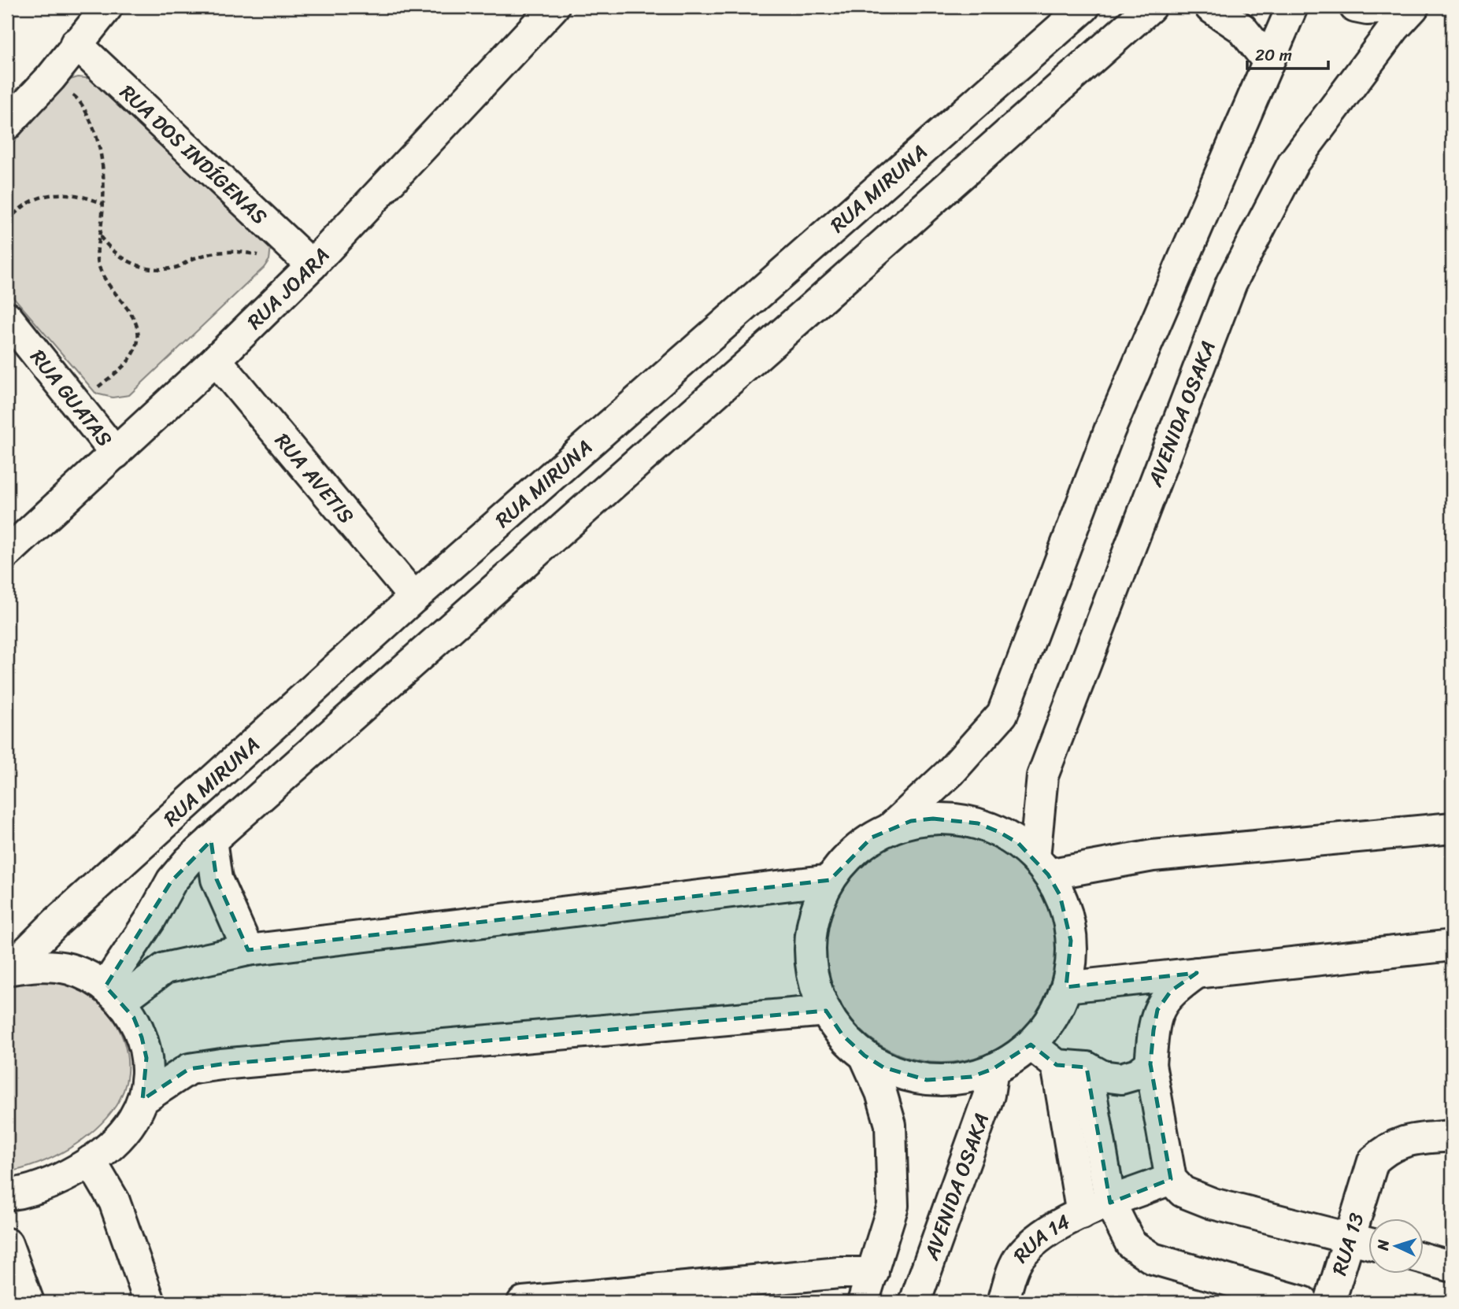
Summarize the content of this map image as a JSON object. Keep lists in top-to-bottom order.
{
  "streets": {
    "street": [
      "RUA DOS INDÍGENAS",
      "RUA MIRUNA",
      "RUA JOARA",
      "RUA GUATAS",
      "AVENIDA OSAKA",
      "RUA AVETIS",
      "RUA 14",
      "RUA 13"
    ]
  },
  "crossings": [
    ["RUA DOS INDÍGENAS", "RUA JOARA"],
    ["RUA MIRUNA", "RUA AVETIS"],
    ["RUA JOARA", "RUA GUATAS"],
    ["RUA JOARA", "RUA AVETIS"]
  ],
  "scale_bar": "20 m",
  "north": "left"
}
